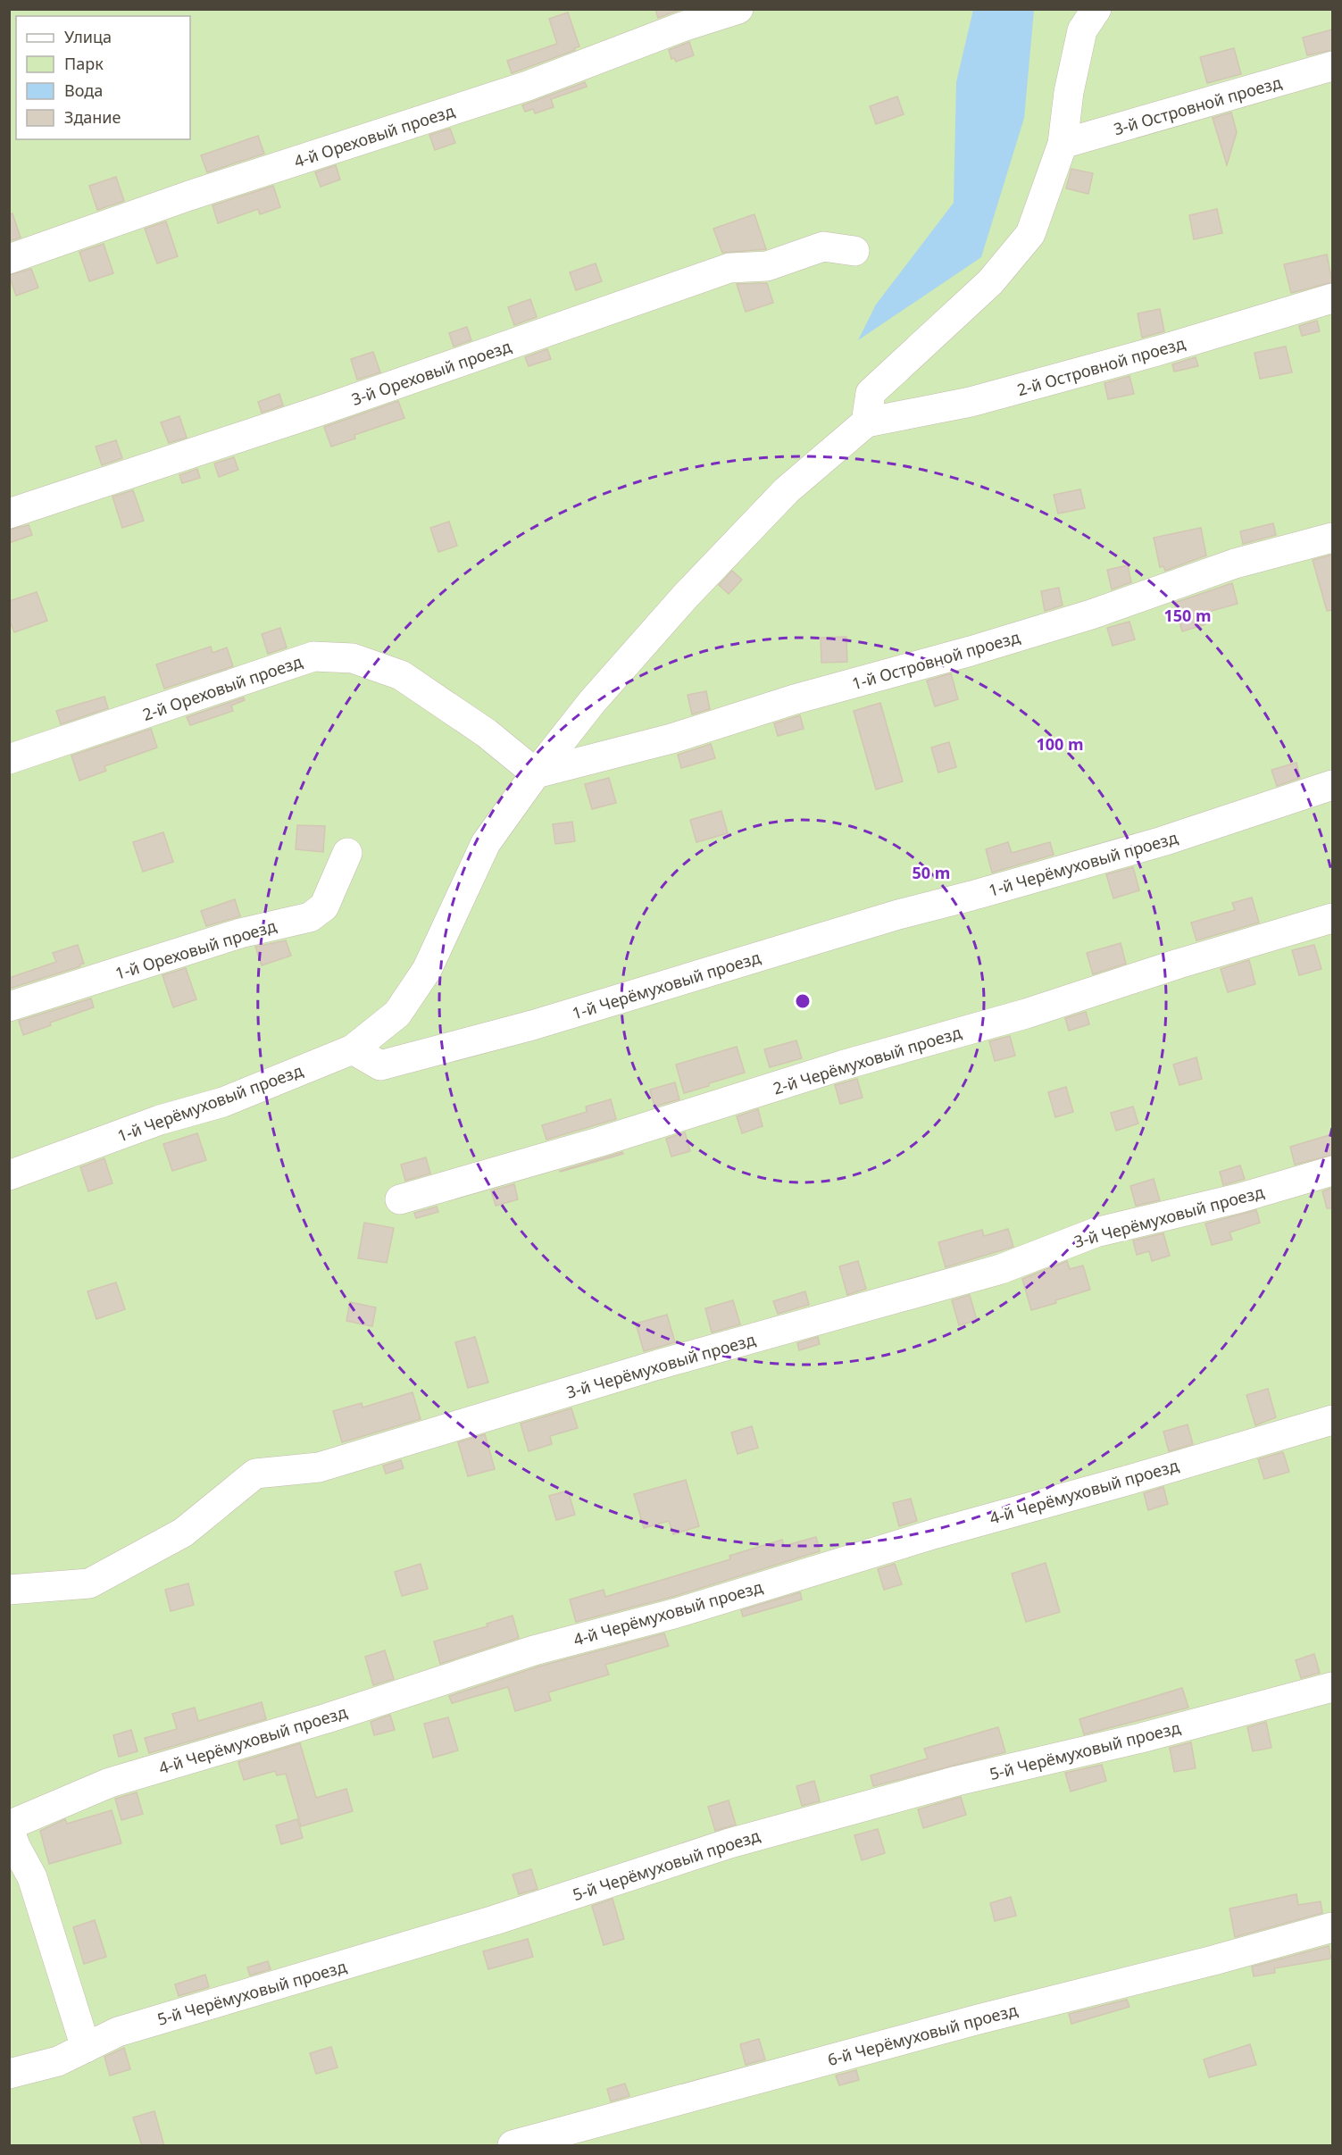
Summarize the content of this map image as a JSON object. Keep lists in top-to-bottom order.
{
  "streets": {
    "street": [
      "3-й Островной проезд",
      "4-й Ореховый проезд",
      "2-й Островной проезд",
      "3-й Ореховый проезд",
      "1-й Островной проезд",
      "2-й Ореховый проезд",
      "1-й Черёмуховый проезд",
      "1-й Ореховый проезд",
      "2-й Черёмуховый проезд",
      "3-й Черёмуховый проезд",
      "4-й Черёмуховый проезд",
      "5-й Черёмуховый проезд",
      "6-й Черёмуховый проезд"
    ]
  },
  "crossings": [
    ["1-й Островной проезд", "2-й Ореховый проезд"]
  ],
  "legend": [
    "Улица",
    "Парк",
    "Вода",
    "Здание"
  ],
  "rings": ["150 m", "100 m", "50 m"]
}
